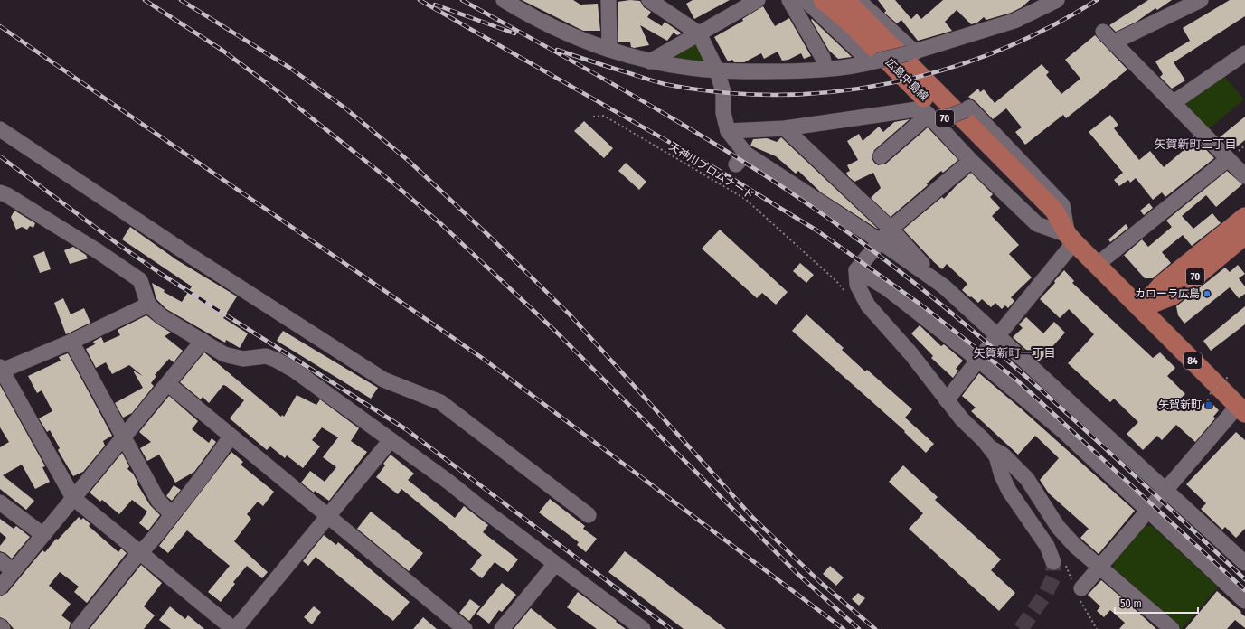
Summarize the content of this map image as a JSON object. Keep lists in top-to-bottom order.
{
  "streets": {
    "main road": ["広島中島線", "70", "84"],
    "path": ["天神川プロムナード"]
  },
  "crossings": [
    ["広島中島線", "70"],
    ["広島中島線", "84"],
    ["70", "84"]
  ],
  "districts": ["矢賀新町二丁目", "矢賀新町一丁目"],
  "places": {
    "other": ["カローラ広島"],
    "transit": ["矢賀新町"]
  },
  "scale_bar": "50 m"
}
